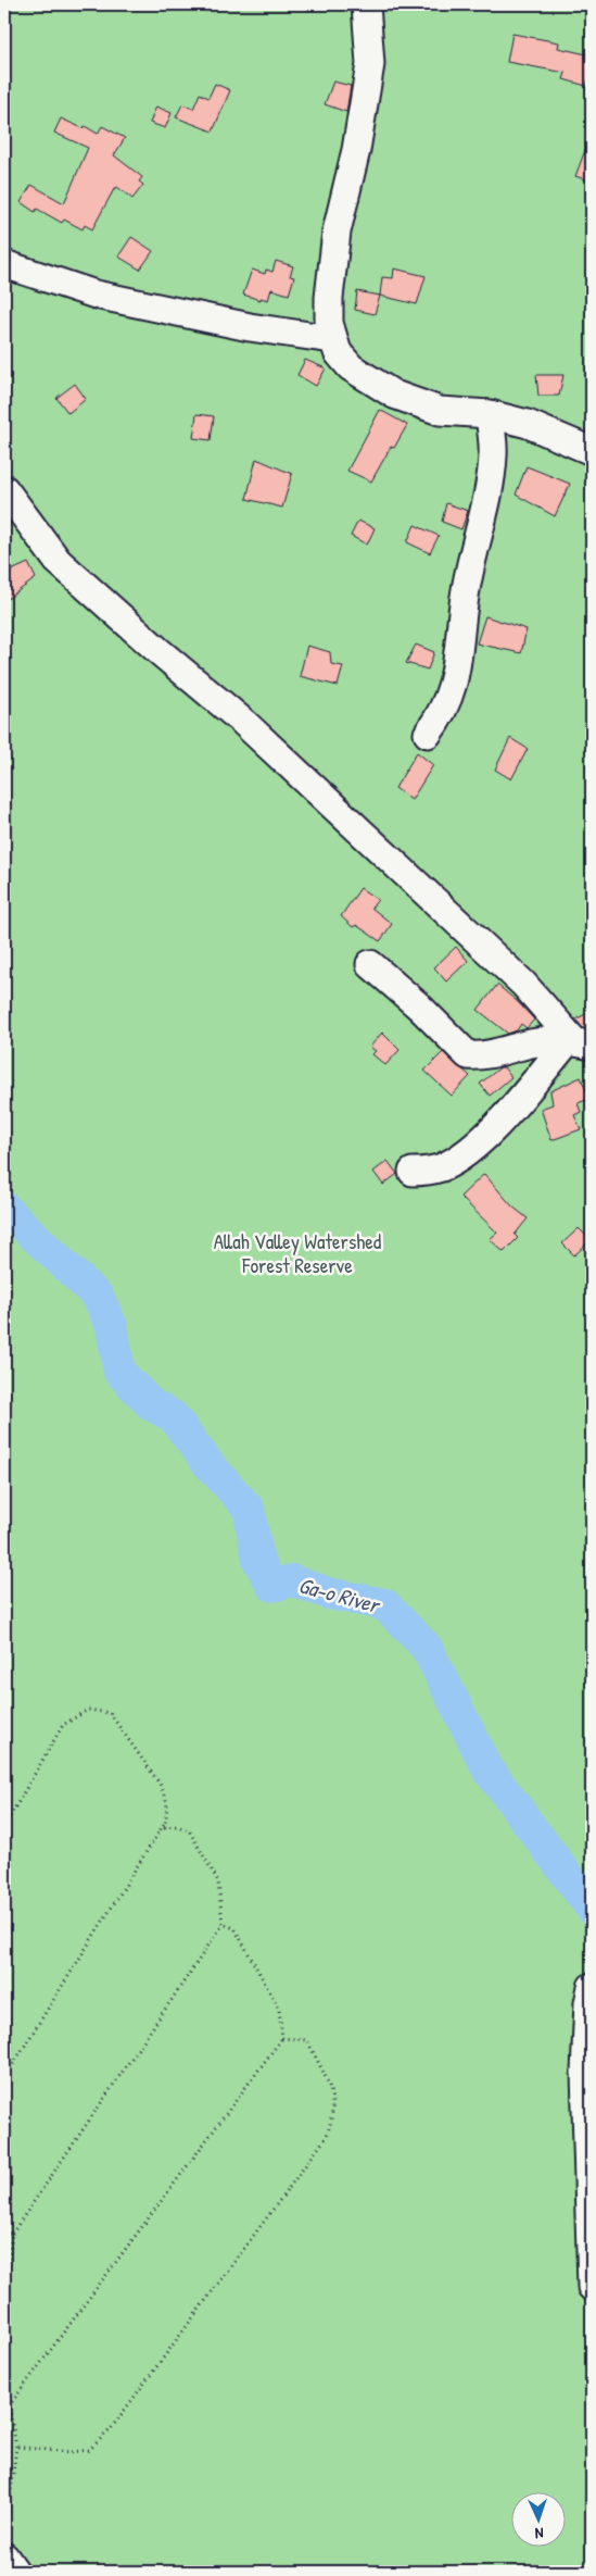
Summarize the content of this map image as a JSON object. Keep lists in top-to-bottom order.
{
  "water": ["Ga-o River"],
  "parks": ["Allah Valley Watershed Forest Reserve"],
  "north": "bottom"
}
